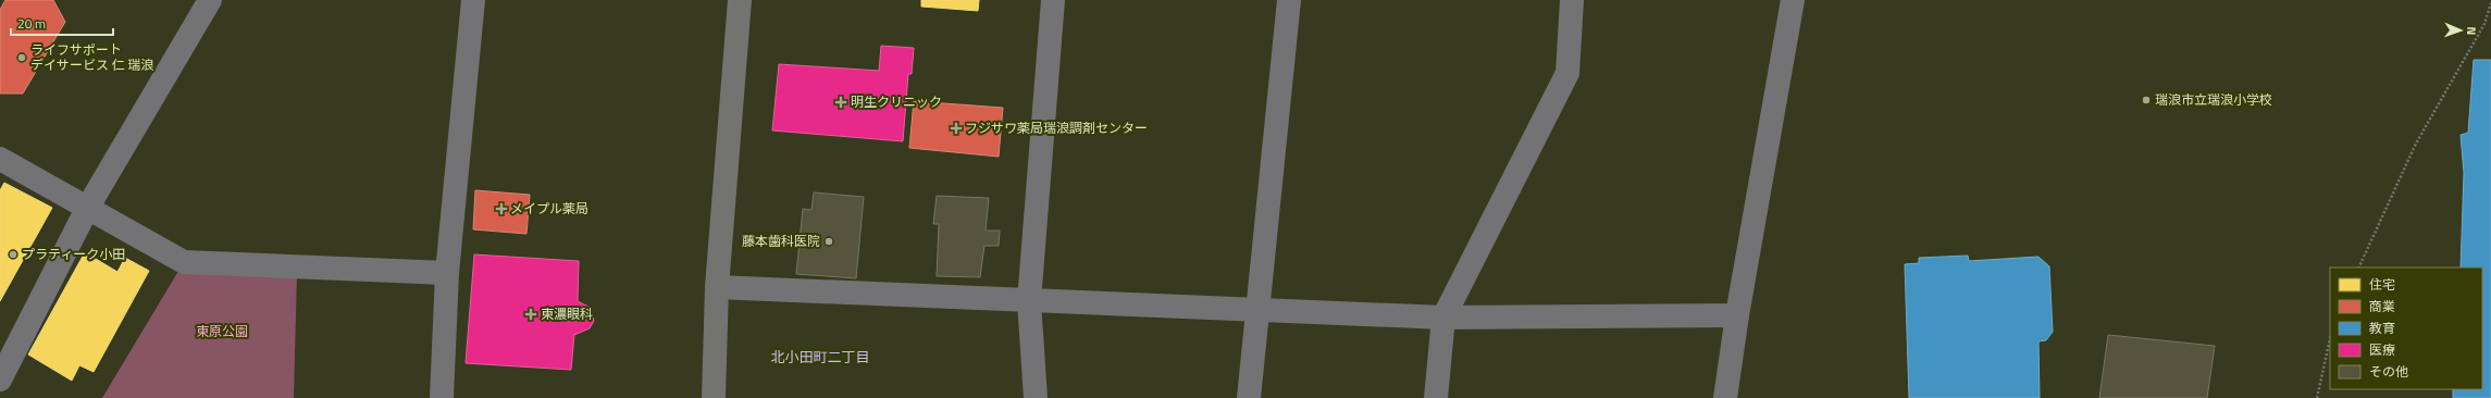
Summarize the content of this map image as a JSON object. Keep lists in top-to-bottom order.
{
  "districts": ["北小田町二丁目"],
  "parks": ["東原公園"],
  "places": {
    "other": [
      "ライフサポート デイサービス 仁 瑞浪",
      "瑞浪市立瑞浪小学校",
      "藤本歯科医院",
      "プラティーク小田"
    ],
    "health": [
      "明生クリニック",
      "フジサワ薬局瑞浪調剤センター",
      "メイプル薬局",
      "東濃眼科"
    ]
  },
  "legend": [
    "住宅",
    "商業",
    "教育",
    "医療",
    "その他"
  ],
  "scale_bar": "20 m",
  "north": "right"
}
